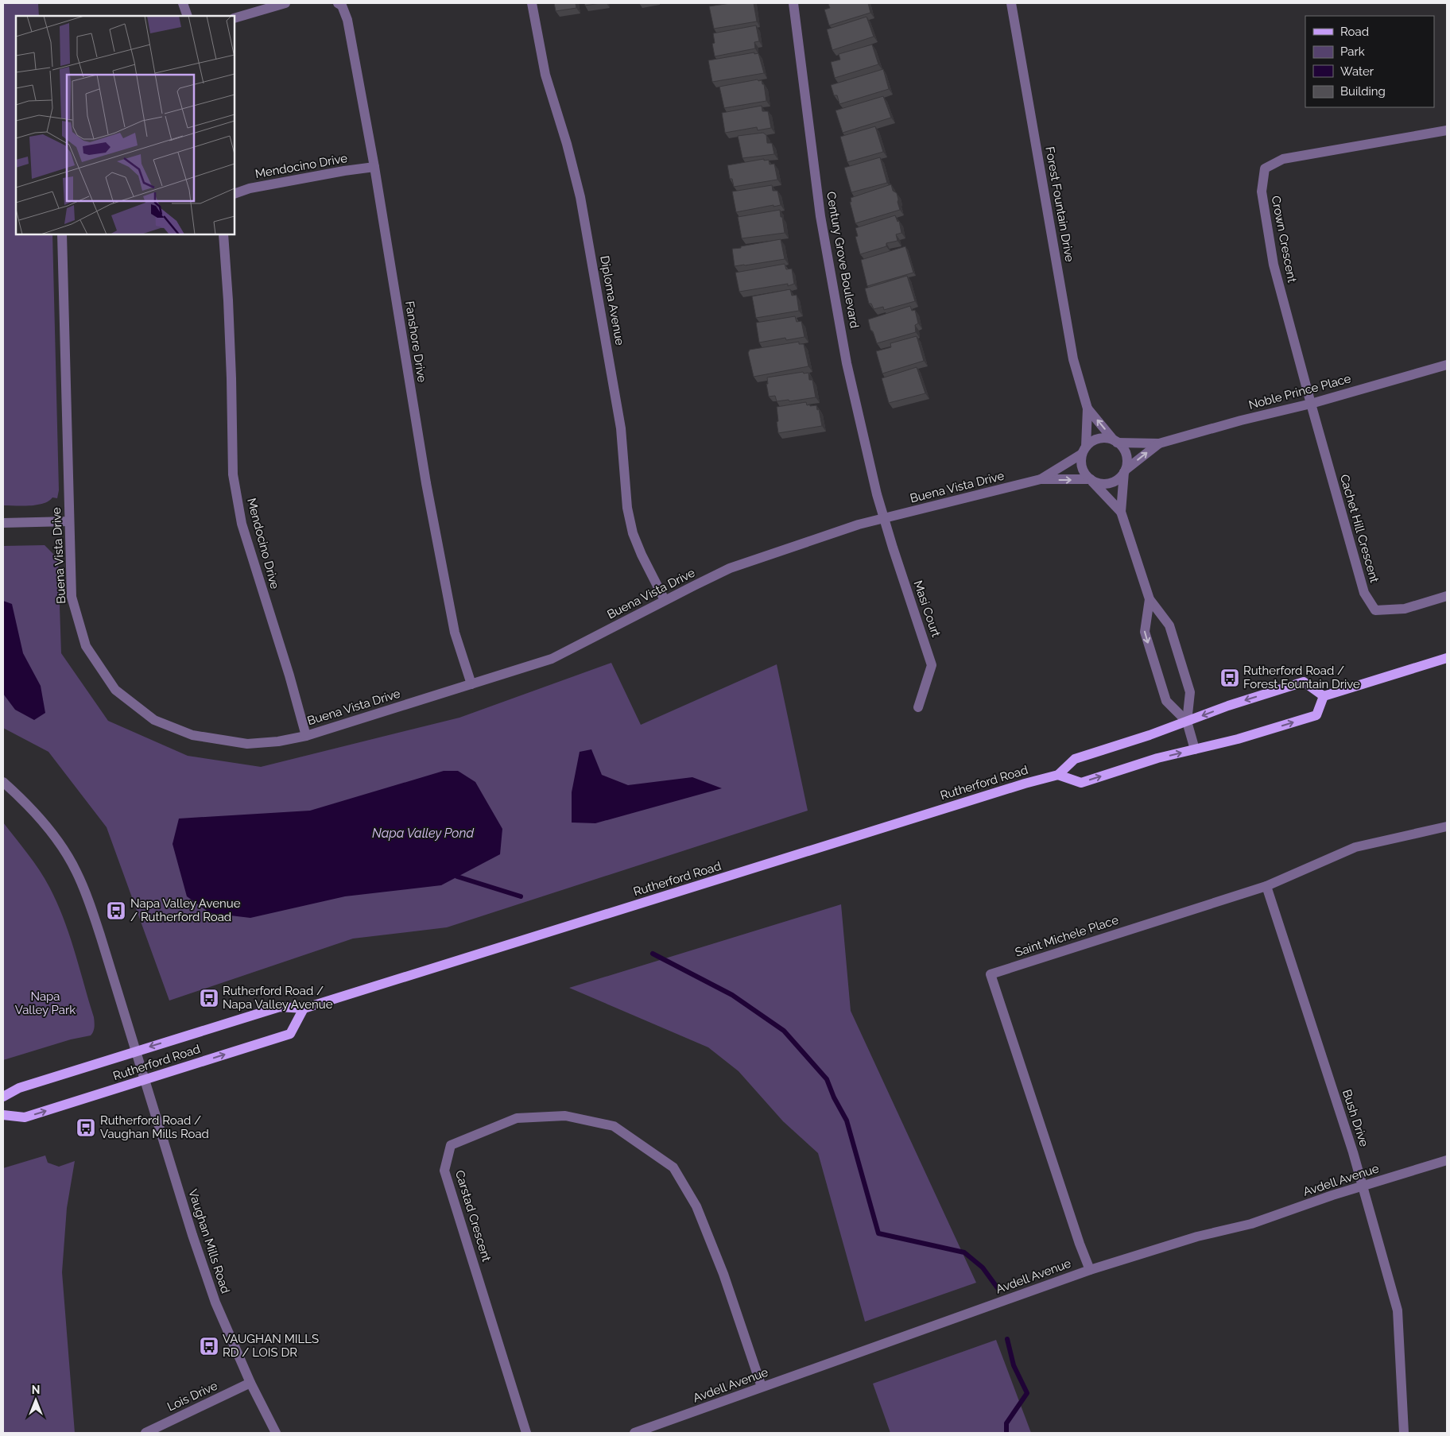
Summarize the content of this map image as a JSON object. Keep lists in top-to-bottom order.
{
  "streets": {
    "main road": ["Rutherford Road"],
    "street": [
      "Mendocino Drive",
      "Forest Fountain Drive",
      "Crown Crescent",
      "Century Grove Boulevard",
      "Diploma Avenue",
      "Fanshore Drive",
      "Noble Prince Place",
      "Buena Vista Drive",
      "Cachet Hill Crescent",
      "Masi Court",
      "Saint Michele Place",
      "Bush Drive",
      "Avdell Avenue",
      "Carstad Crescent",
      "Vaughan Mills Road",
      "Lois Drive"
    ]
  },
  "crossings": [
    ["Mendocino Drive", "Fanshore Drive"],
    ["Mendocino Drive", "Buena Vista Drive"],
    ["Forest Fountain Drive", "Noble Prince Place"],
    ["Forest Fountain Drive", "Buena Vista Drive"],
    ["Crown Crescent", "Noble Prince Place"],
    ["Crown Crescent", "Cachet Hill Crescent"],
    ["Century Grove Boulevard", "Buena Vista Drive"],
    ["Century Grove Boulevard", "Masi Court"],
    ["Diploma Avenue", "Buena Vista Drive"],
    ["Fanshore Drive", "Buena Vista Drive"],
    ["Noble Prince Place", "Buena Vista Drive"],
    ["Noble Prince Place", "Cachet Hill Crescent"],
    ["Buena Vista Drive", "Masi Court"],
    ["Rutherford Road", "Vaughan Mills Road"],
    ["Saint Michele Place", "Bush Drive"],
    ["Saint Michele Place", "Avdell Avenue"],
    ["Bush Drive", "Avdell Avenue"],
    ["Avdell Avenue", "Carstad Crescent"],
    ["Vaughan Mills Road", "Lois Drive"]
  ],
  "water": ["Napa Valley Pond"],
  "parks": ["Napa Valley Park"],
  "places": {
    "bus stop": [
      "Rutherford Road / Forest Fountain Drive",
      "Napa Valley Avenue / Rutherford Road",
      "Rutherford Road / Napa Valley Avenue",
      "Rutherford Road / Vaughan Mills Road",
      "VAUGHAN MILLS RD / LOIS DR"
    ]
  },
  "legend": [
    "Road",
    "Park",
    "Water",
    "Building"
  ],
  "north": "top"
}
